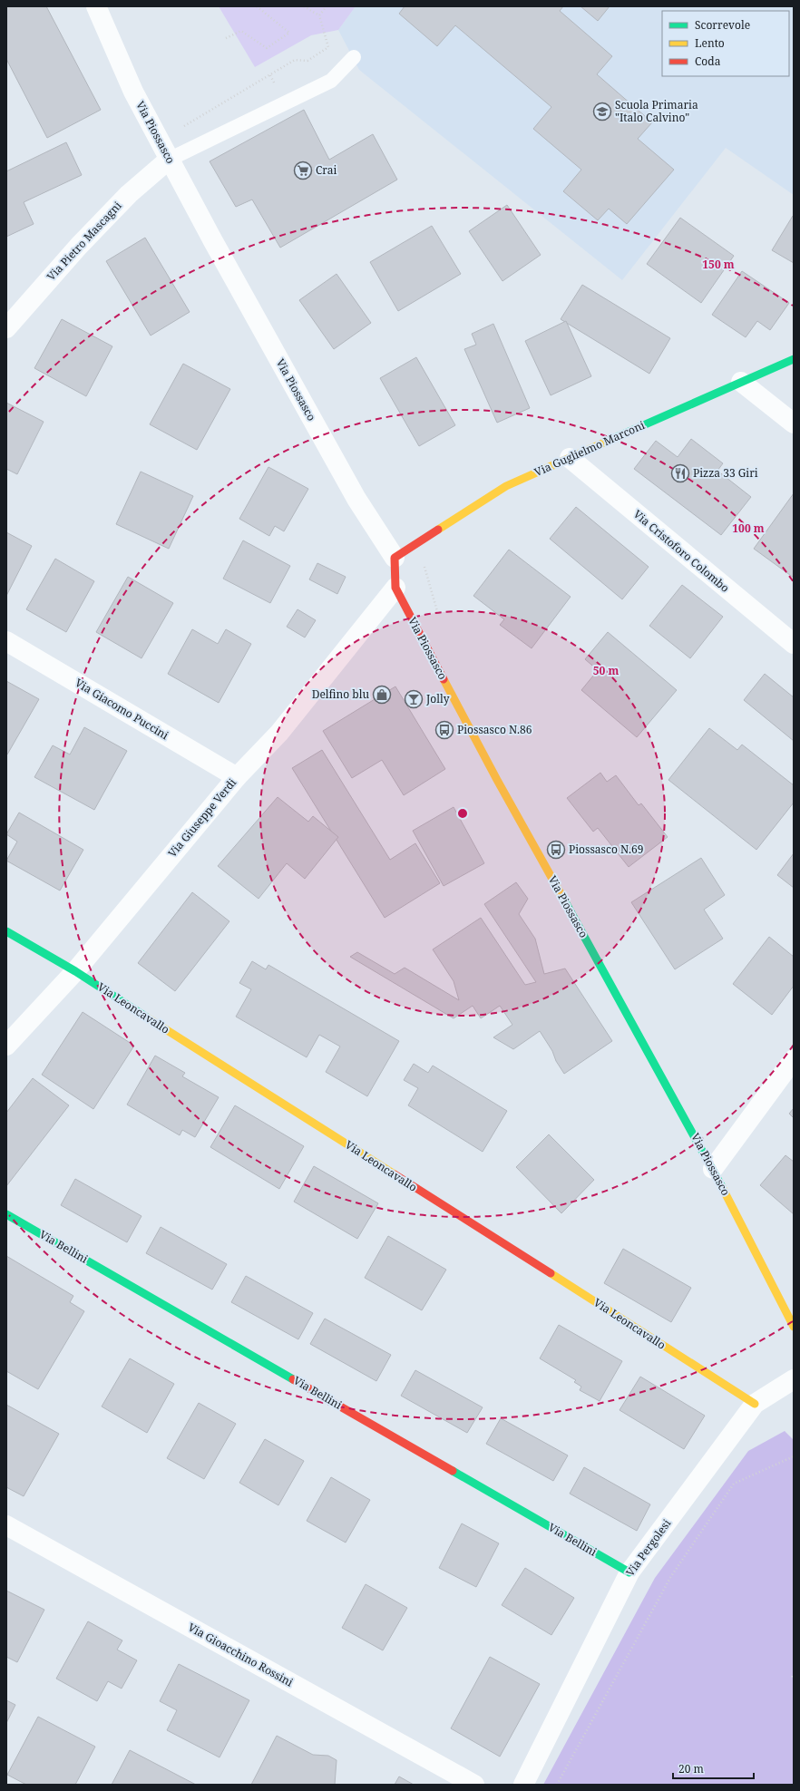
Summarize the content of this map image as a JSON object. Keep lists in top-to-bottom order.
{
  "streets": {
    "street": [
      "Via Piossasco",
      "Via Pietro Mascagni",
      "Via Guglielmo Marconi",
      "Via Cristoforo Colombo",
      "Via Giacomo Puccini",
      "Via Giuseppe Verdi",
      "Via Leoncavallo",
      "Via Bellini",
      "Via Pergolesi",
      "Via Gioacchino Rossini"
    ]
  },
  "crossings": [
    ["Via Piossasco", "Via Pietro Mascagni"],
    ["Via Piossasco", "Via Guglielmo Marconi"],
    ["Via Piossasco", "Via Giuseppe Verdi"],
    ["Via Guglielmo Marconi", "Via Cristoforo Colombo"],
    ["Via Giacomo Puccini", "Via Giuseppe Verdi"],
    ["Via Giuseppe Verdi", "Via Leoncavallo"],
    ["Via Leoncavallo", "Via Pergolesi"],
    ["Via Bellini", "Via Pergolesi"]
  ],
  "places": {
    "school or university": ["Scuola Primaria \"Italo Calvino\""],
    "supermarket": ["Crai"],
    "restaurant": ["Pizza 33 Giri"],
    "shop": ["Delfino blu"],
    "bar": ["Jolly"],
    "bus stop": ["Piossasco N.86", "Piossasco N.69"]
  },
  "legend": ["Scorrevole", "Lento", "Coda"],
  "scale_bar": "20 m",
  "rings": ["150 m", "100 m", "50 m"]
}
